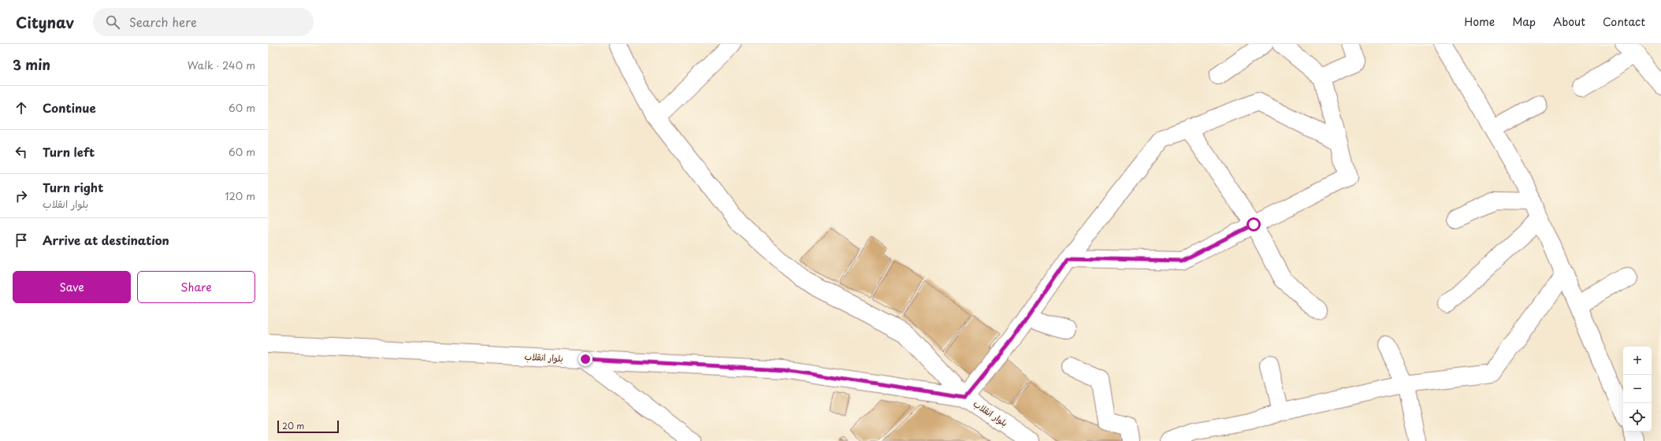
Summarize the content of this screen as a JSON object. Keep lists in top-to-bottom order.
{
  "streets": {
    "street": ["بلوار انقلاب"]
  },
  "scale_bar": "20 m",
  "page": {
    "header": "Citynav",
    "search": "Search here",
    "nav": [
      "Home",
      "Map",
      "About",
      "Contact"
    ],
    "heading": ["3 min", "Walk · 240 m"],
    "list": [
      ["Continue", "60 m"],
      ["Turn left", "60 m"],
      ["Turn right", "بلوار انقلاب", "120 m"],
      "Arrive at destination"
    ],
    "buttons": ["Save", "Share"],
    "map_buttons": ["+", "−"],
    "scale": "20 m"
  }
}
